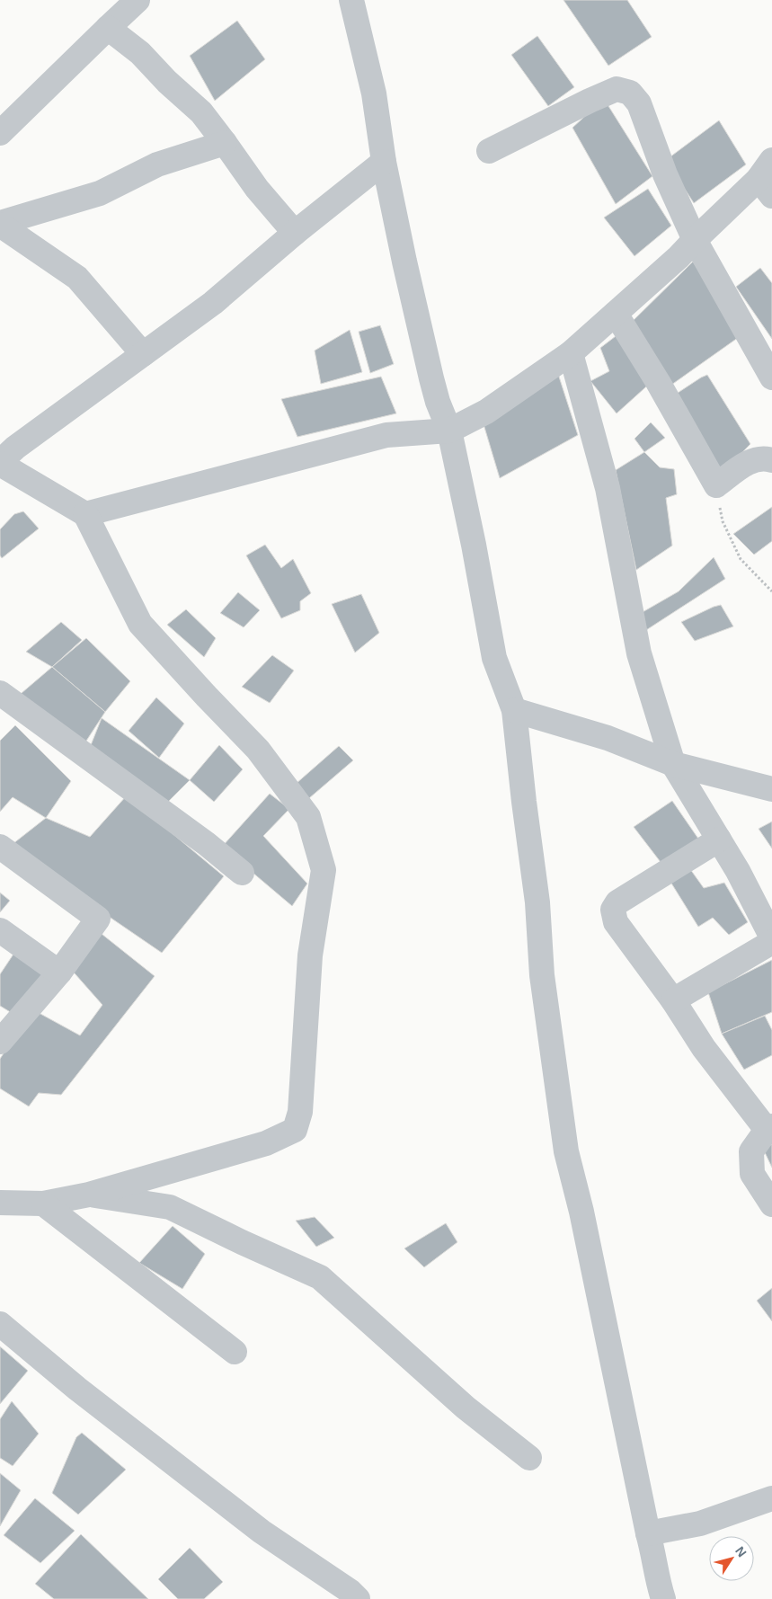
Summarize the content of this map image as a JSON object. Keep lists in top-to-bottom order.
{
  "north": "top right"
}
